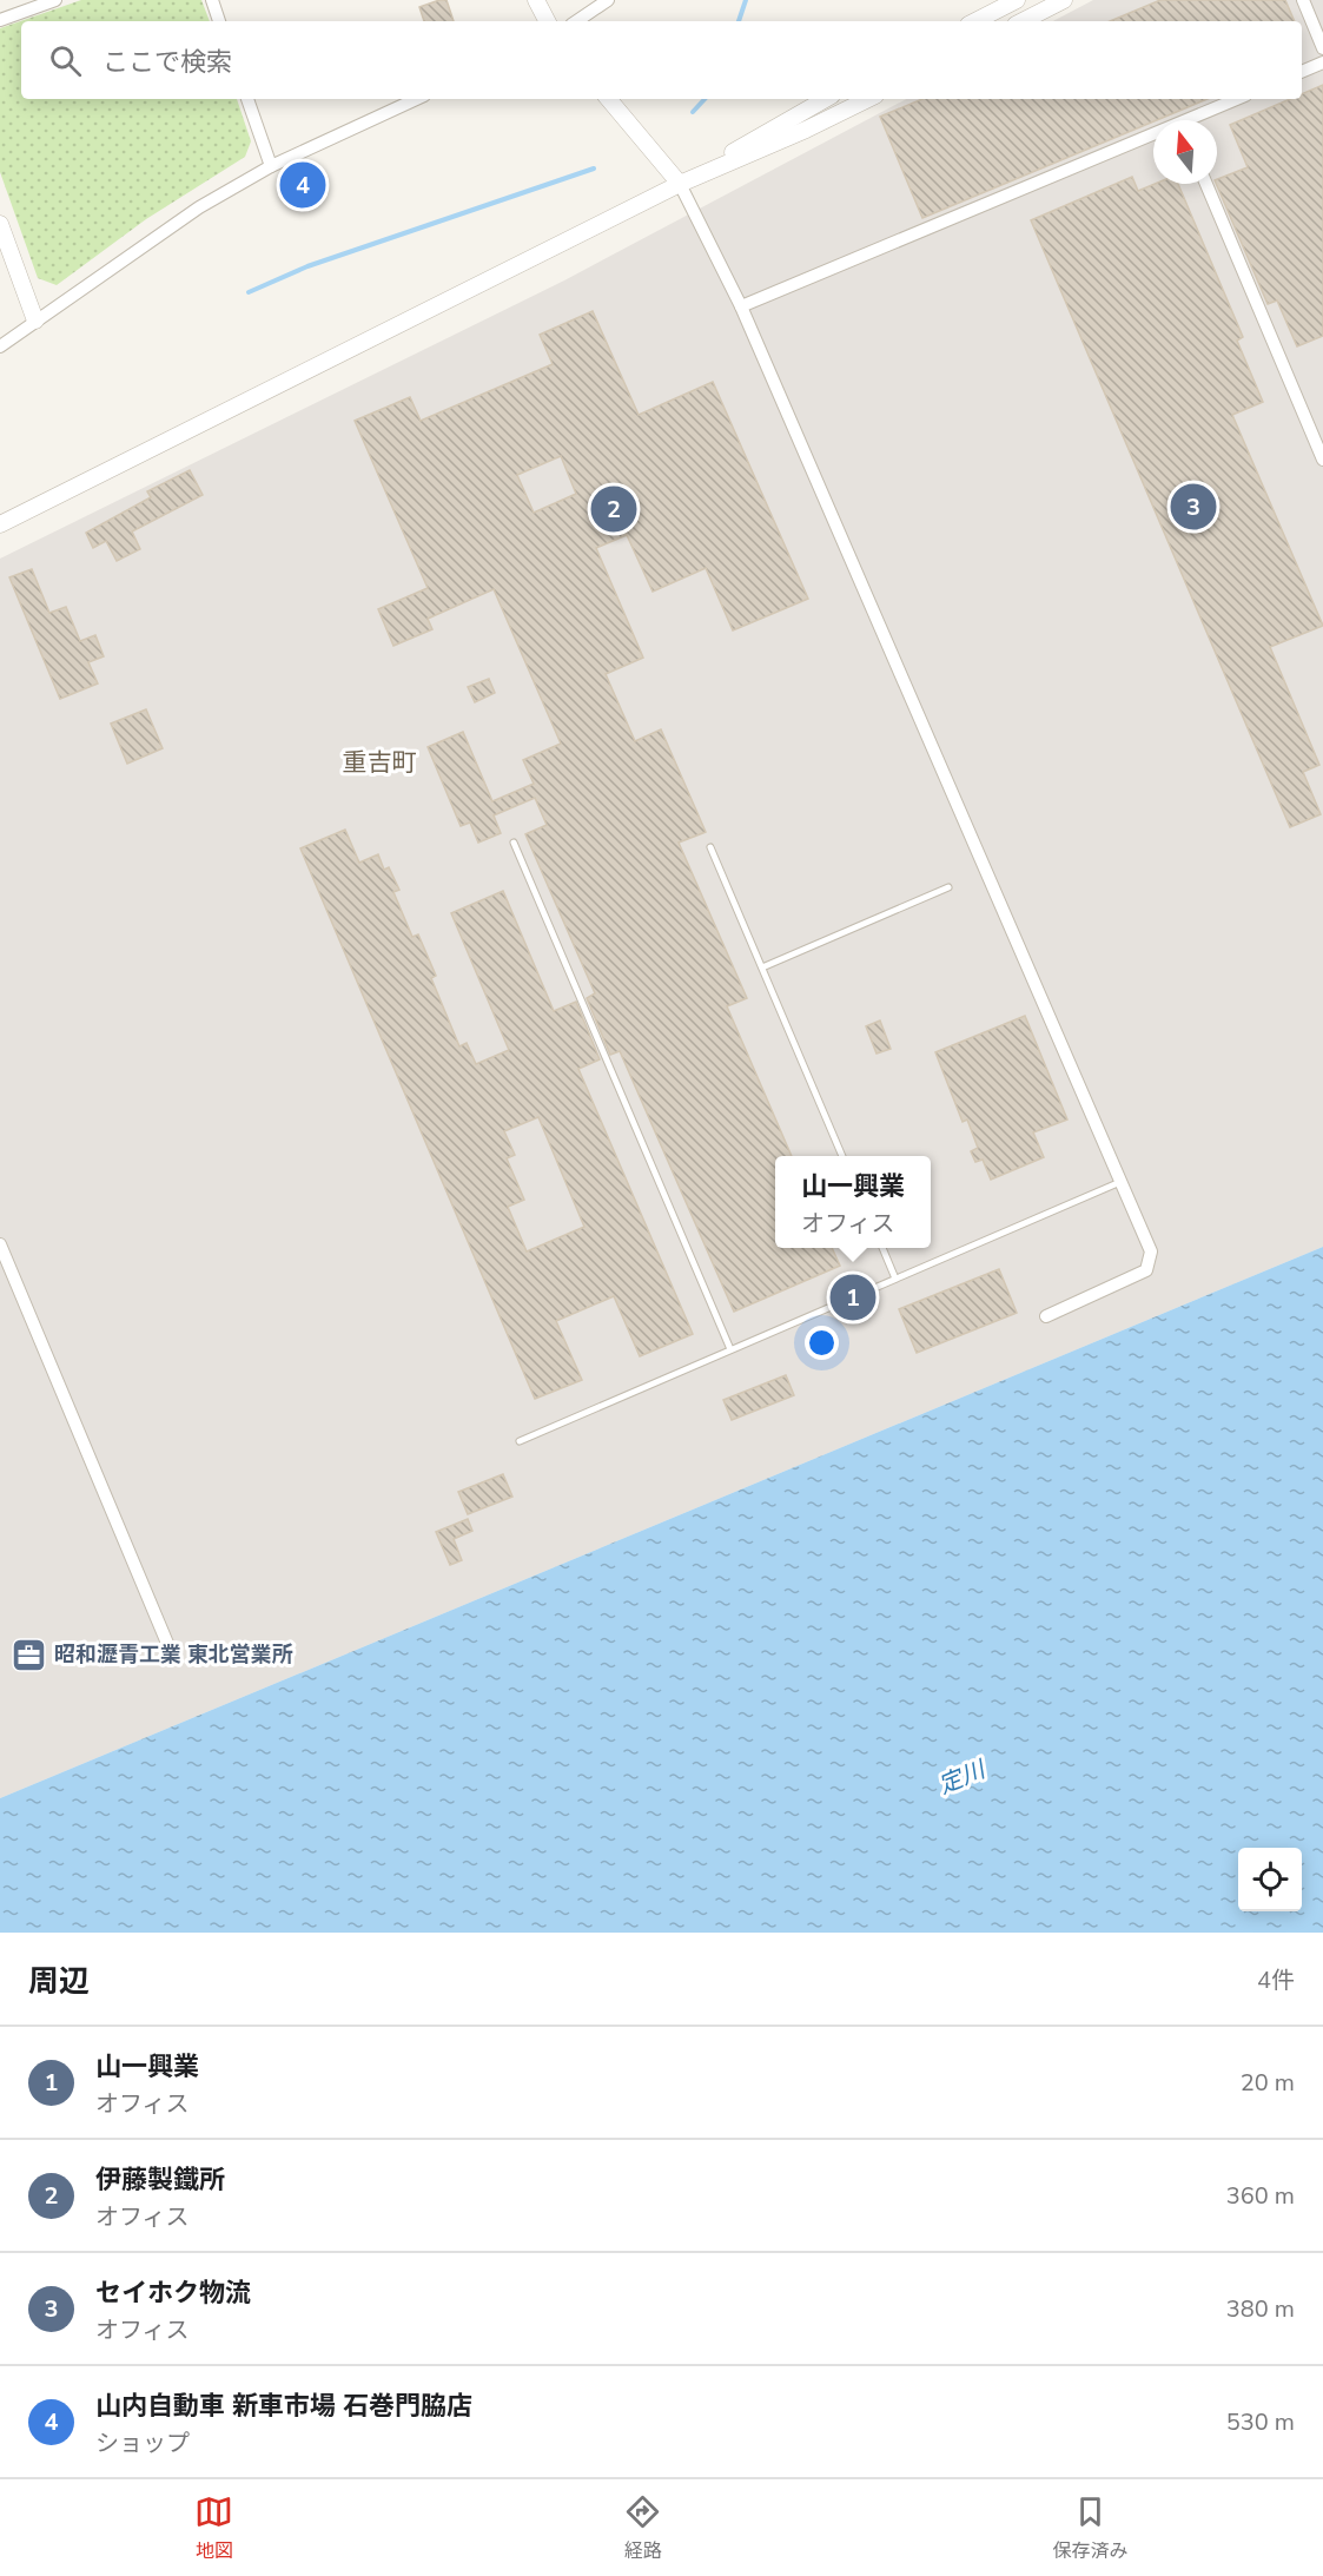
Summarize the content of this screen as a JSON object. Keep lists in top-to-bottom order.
{
  "districts": ["重吉町"],
  "water": ["定川"],
  "places": {
    "office": ["昭和瀝青工業 東北営業所"]
  },
  "north": "top",
  "page": {
    "search": "ここで検索",
    "pins": [
      "4",
      "3",
      "2",
      "1"
    ],
    "popup": ["山一興業", "オフィス"],
    "heading": ["周辺", "4件"],
    "list": [
      {
        "mark": "1",
        "name": "山一興業",
        "note": "オフィス",
        "value": "20 m"
      },
      {
        "mark": "2",
        "name": "伊藤製鐵所",
        "note": "オフィス",
        "value": "360 m"
      },
      {
        "mark": "3",
        "name": "セイホク物流",
        "note": "オフィス",
        "value": "380 m"
      },
      {
        "mark": "4",
        "name": "山内自動車 新車市場 石巻門脇店",
        "note": "ショップ",
        "value": "530 m"
      }
    ],
    "nav": ["地図", "経路", "保存済み"]
  }
}
